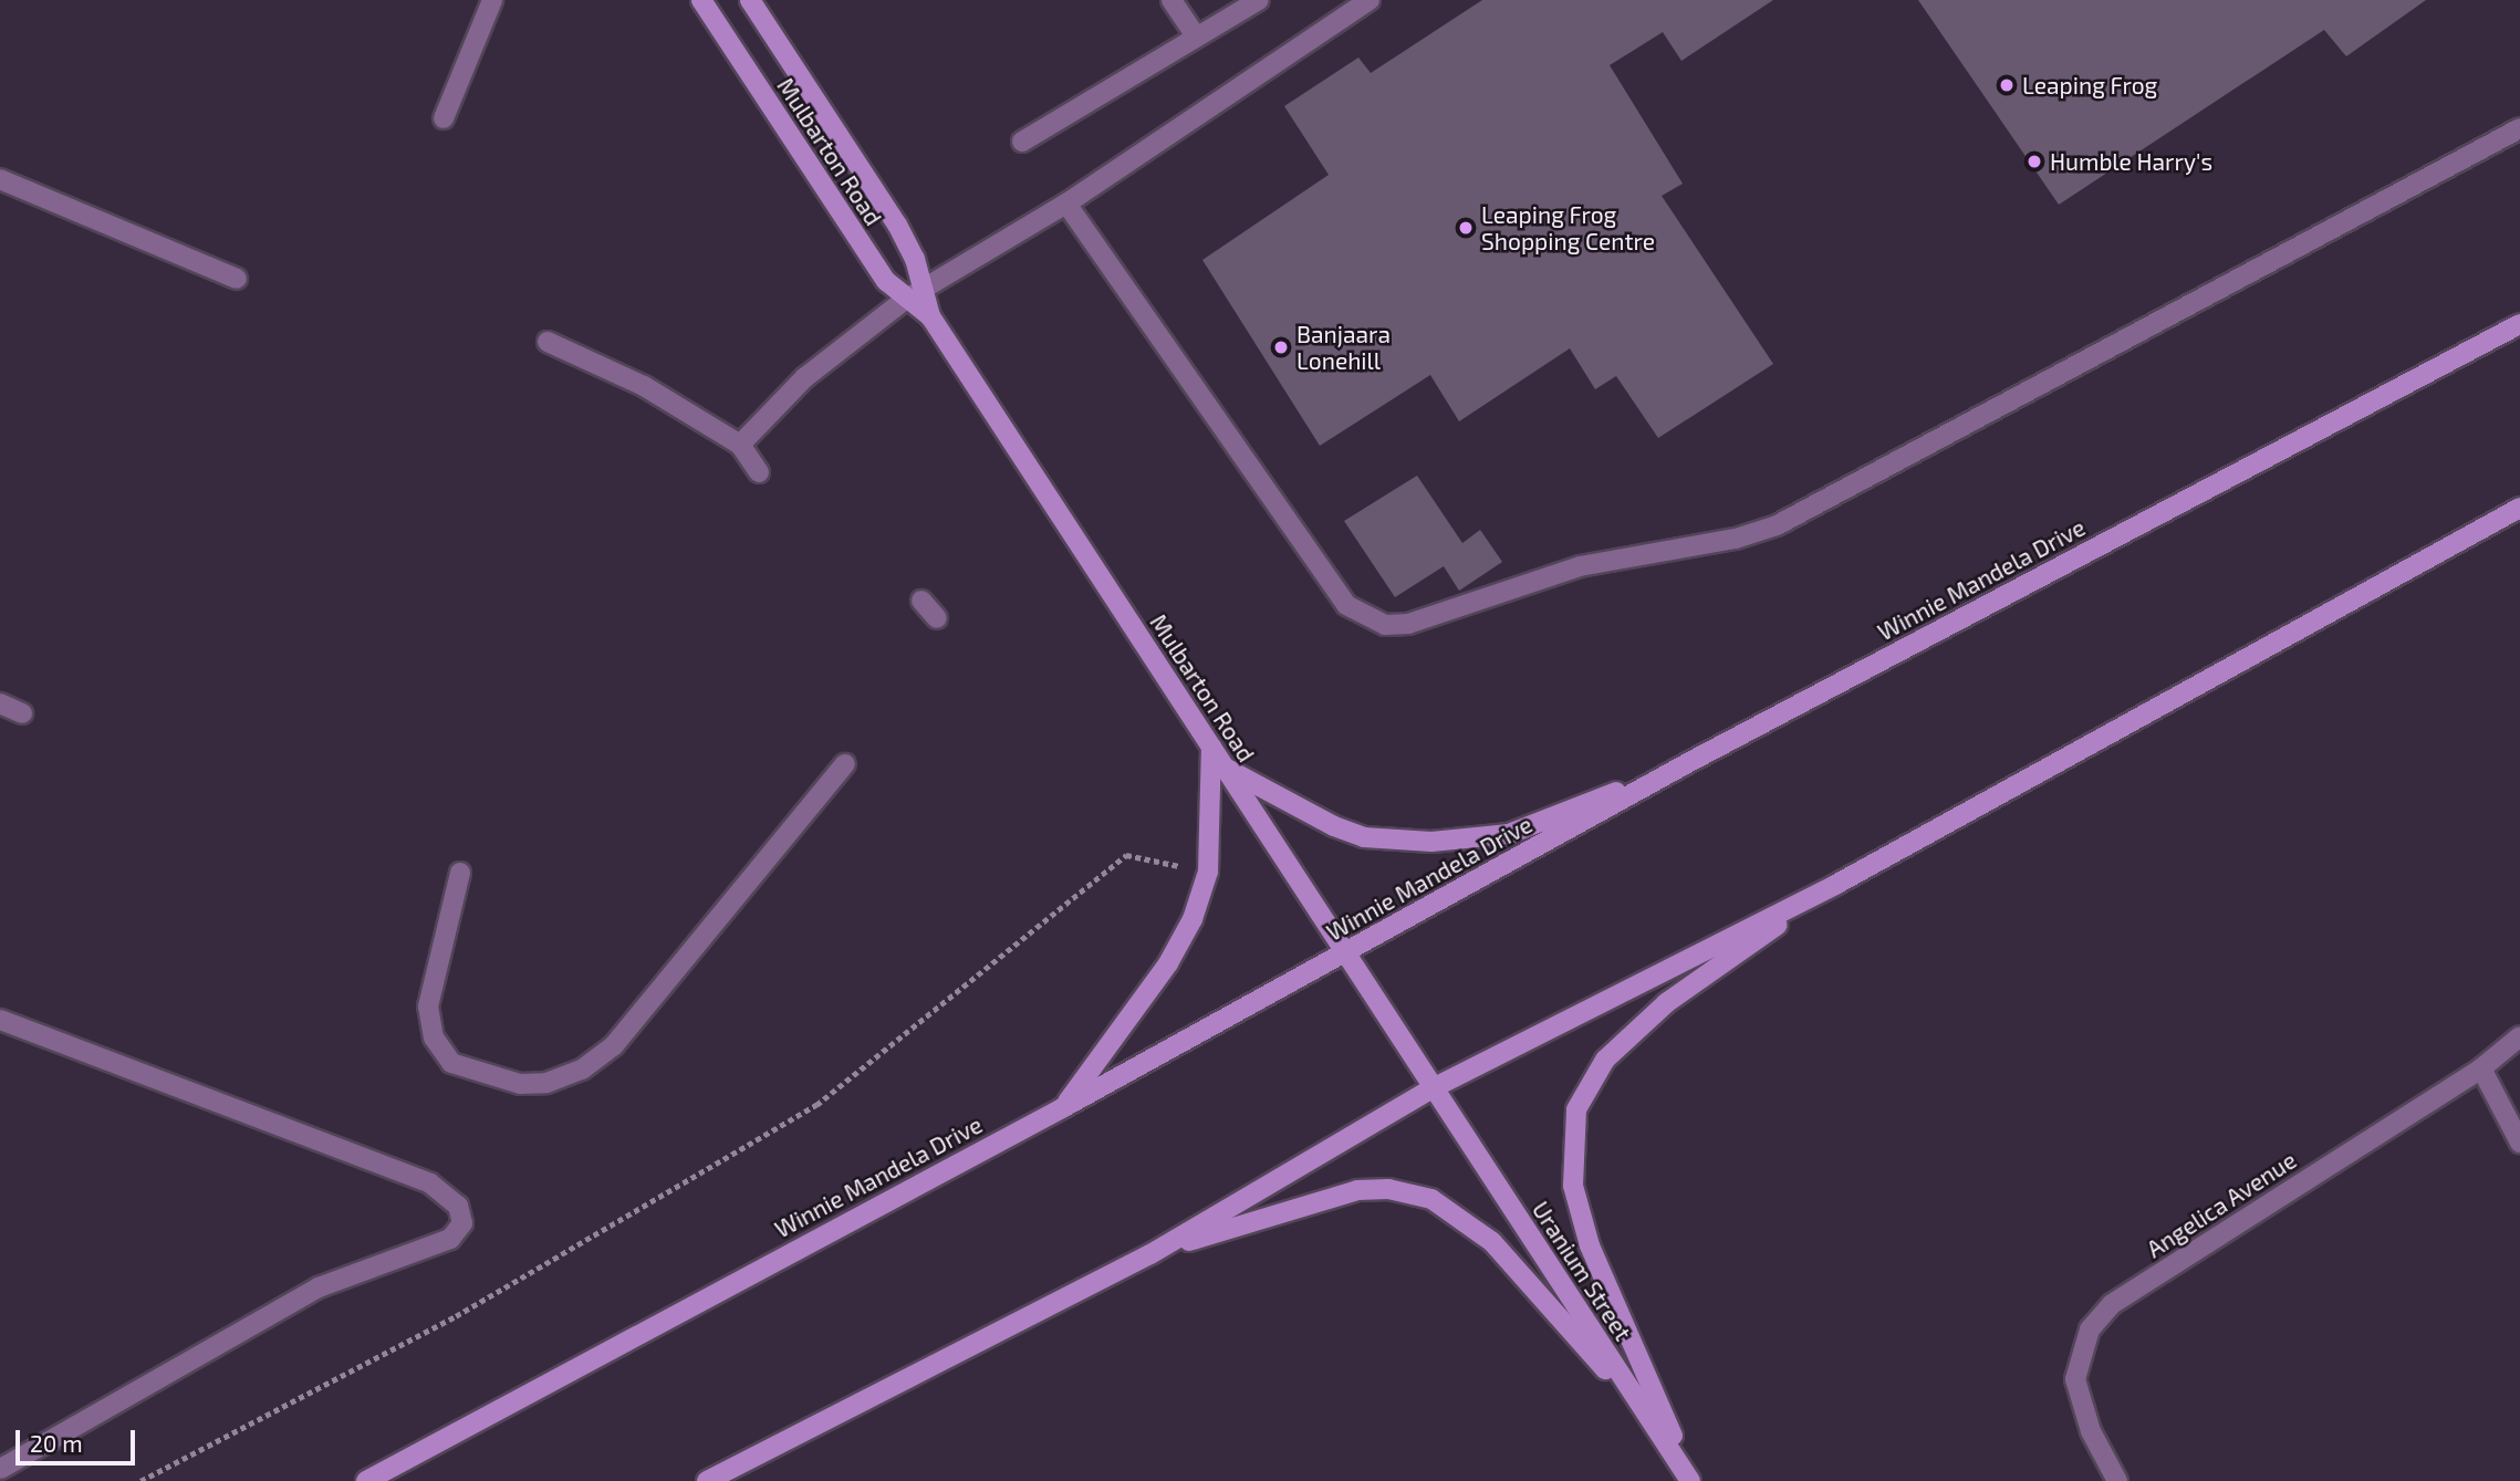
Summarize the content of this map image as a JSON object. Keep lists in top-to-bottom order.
{
  "streets": {
    "main road": ["Mulbarton Road", "Winnie Mandela Drive", "Uranium Street"],
    "street": ["Angelica Avenue"]
  },
  "crossings": [
    ["Mulbarton Road", "Winnie Mandela Drive"],
    ["Mulbarton Road", "Uranium Street"]
  ],
  "places": [
    "Leaping Frog",
    "Humble Harry's",
    "Leaping Frog Shopping Centre",
    "Banjaara Lonehill"
  ],
  "scale_bar": "20 m"
}
